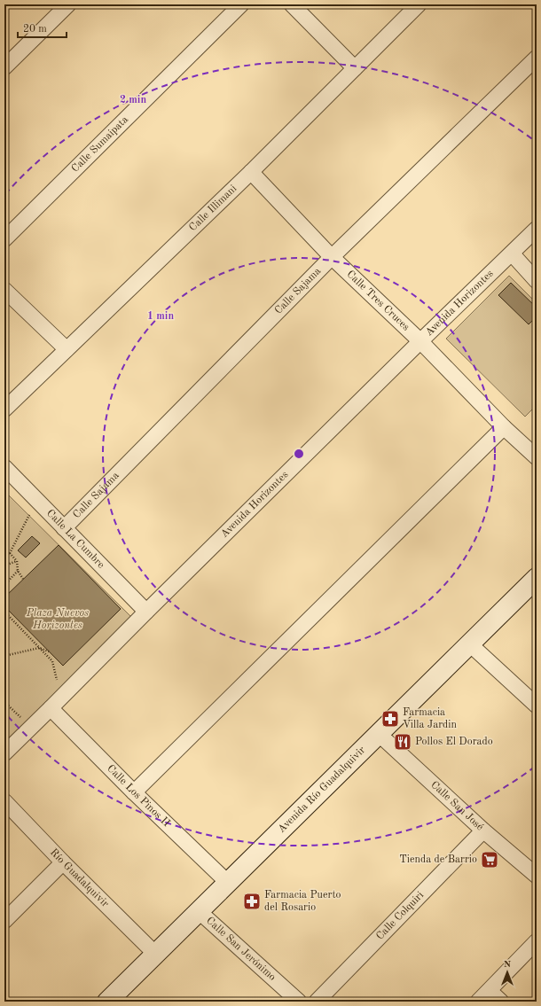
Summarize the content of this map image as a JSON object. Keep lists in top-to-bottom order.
{
  "streets": {
    "street": [
      "Calle Sumaipata",
      "Calle Illimani",
      "Calle Sajama",
      "Calle Tres Cruces",
      "Avenida Horizontes",
      "Calle La Cumbre",
      "Avenida Río Guadalquivir",
      "Calle Los Pinos II",
      "Calle San José",
      "Río Guadalquivir",
      "Calle Colquiri",
      "Calle San Jerónimo"
    ]
  },
  "crossings": [
    ["Calle Illimani", "Calle Tres Cruces"],
    ["Calle Sajama", "Calle Tres Cruces"],
    ["Calle Sajama", "Calle La Cumbre"],
    ["Calle Tres Cruces", "Avenida Horizontes"],
    ["Avenida Horizontes", "Calle La Cumbre"],
    ["Avenida Horizontes", "Calle Los Pinos II"],
    ["Avenida Río Guadalquivir", "Calle Los Pinos II"],
    ["Avenida Río Guadalquivir", "Calle San José"],
    ["Avenida Río Guadalquivir", "Río Guadalquivir"],
    ["Avenida Río Guadalquivir", "Calle San Jerónimo"],
    ["Calle San José", "Calle Colquiri"]
  ],
  "parks": ["Plaza Nuevos Horizontes"],
  "places": {
    "pharmacy": ["Farmacia Villa Jardin", "Farmacia Puerto del Rosario"],
    "restaurant": ["Pollos El Dorado"],
    "supermarket": ["Tienda de Barrio"]
  },
  "scale_bar": "20 m",
  "north": "top",
  "rings": ["2 min", "1 min"]
}
